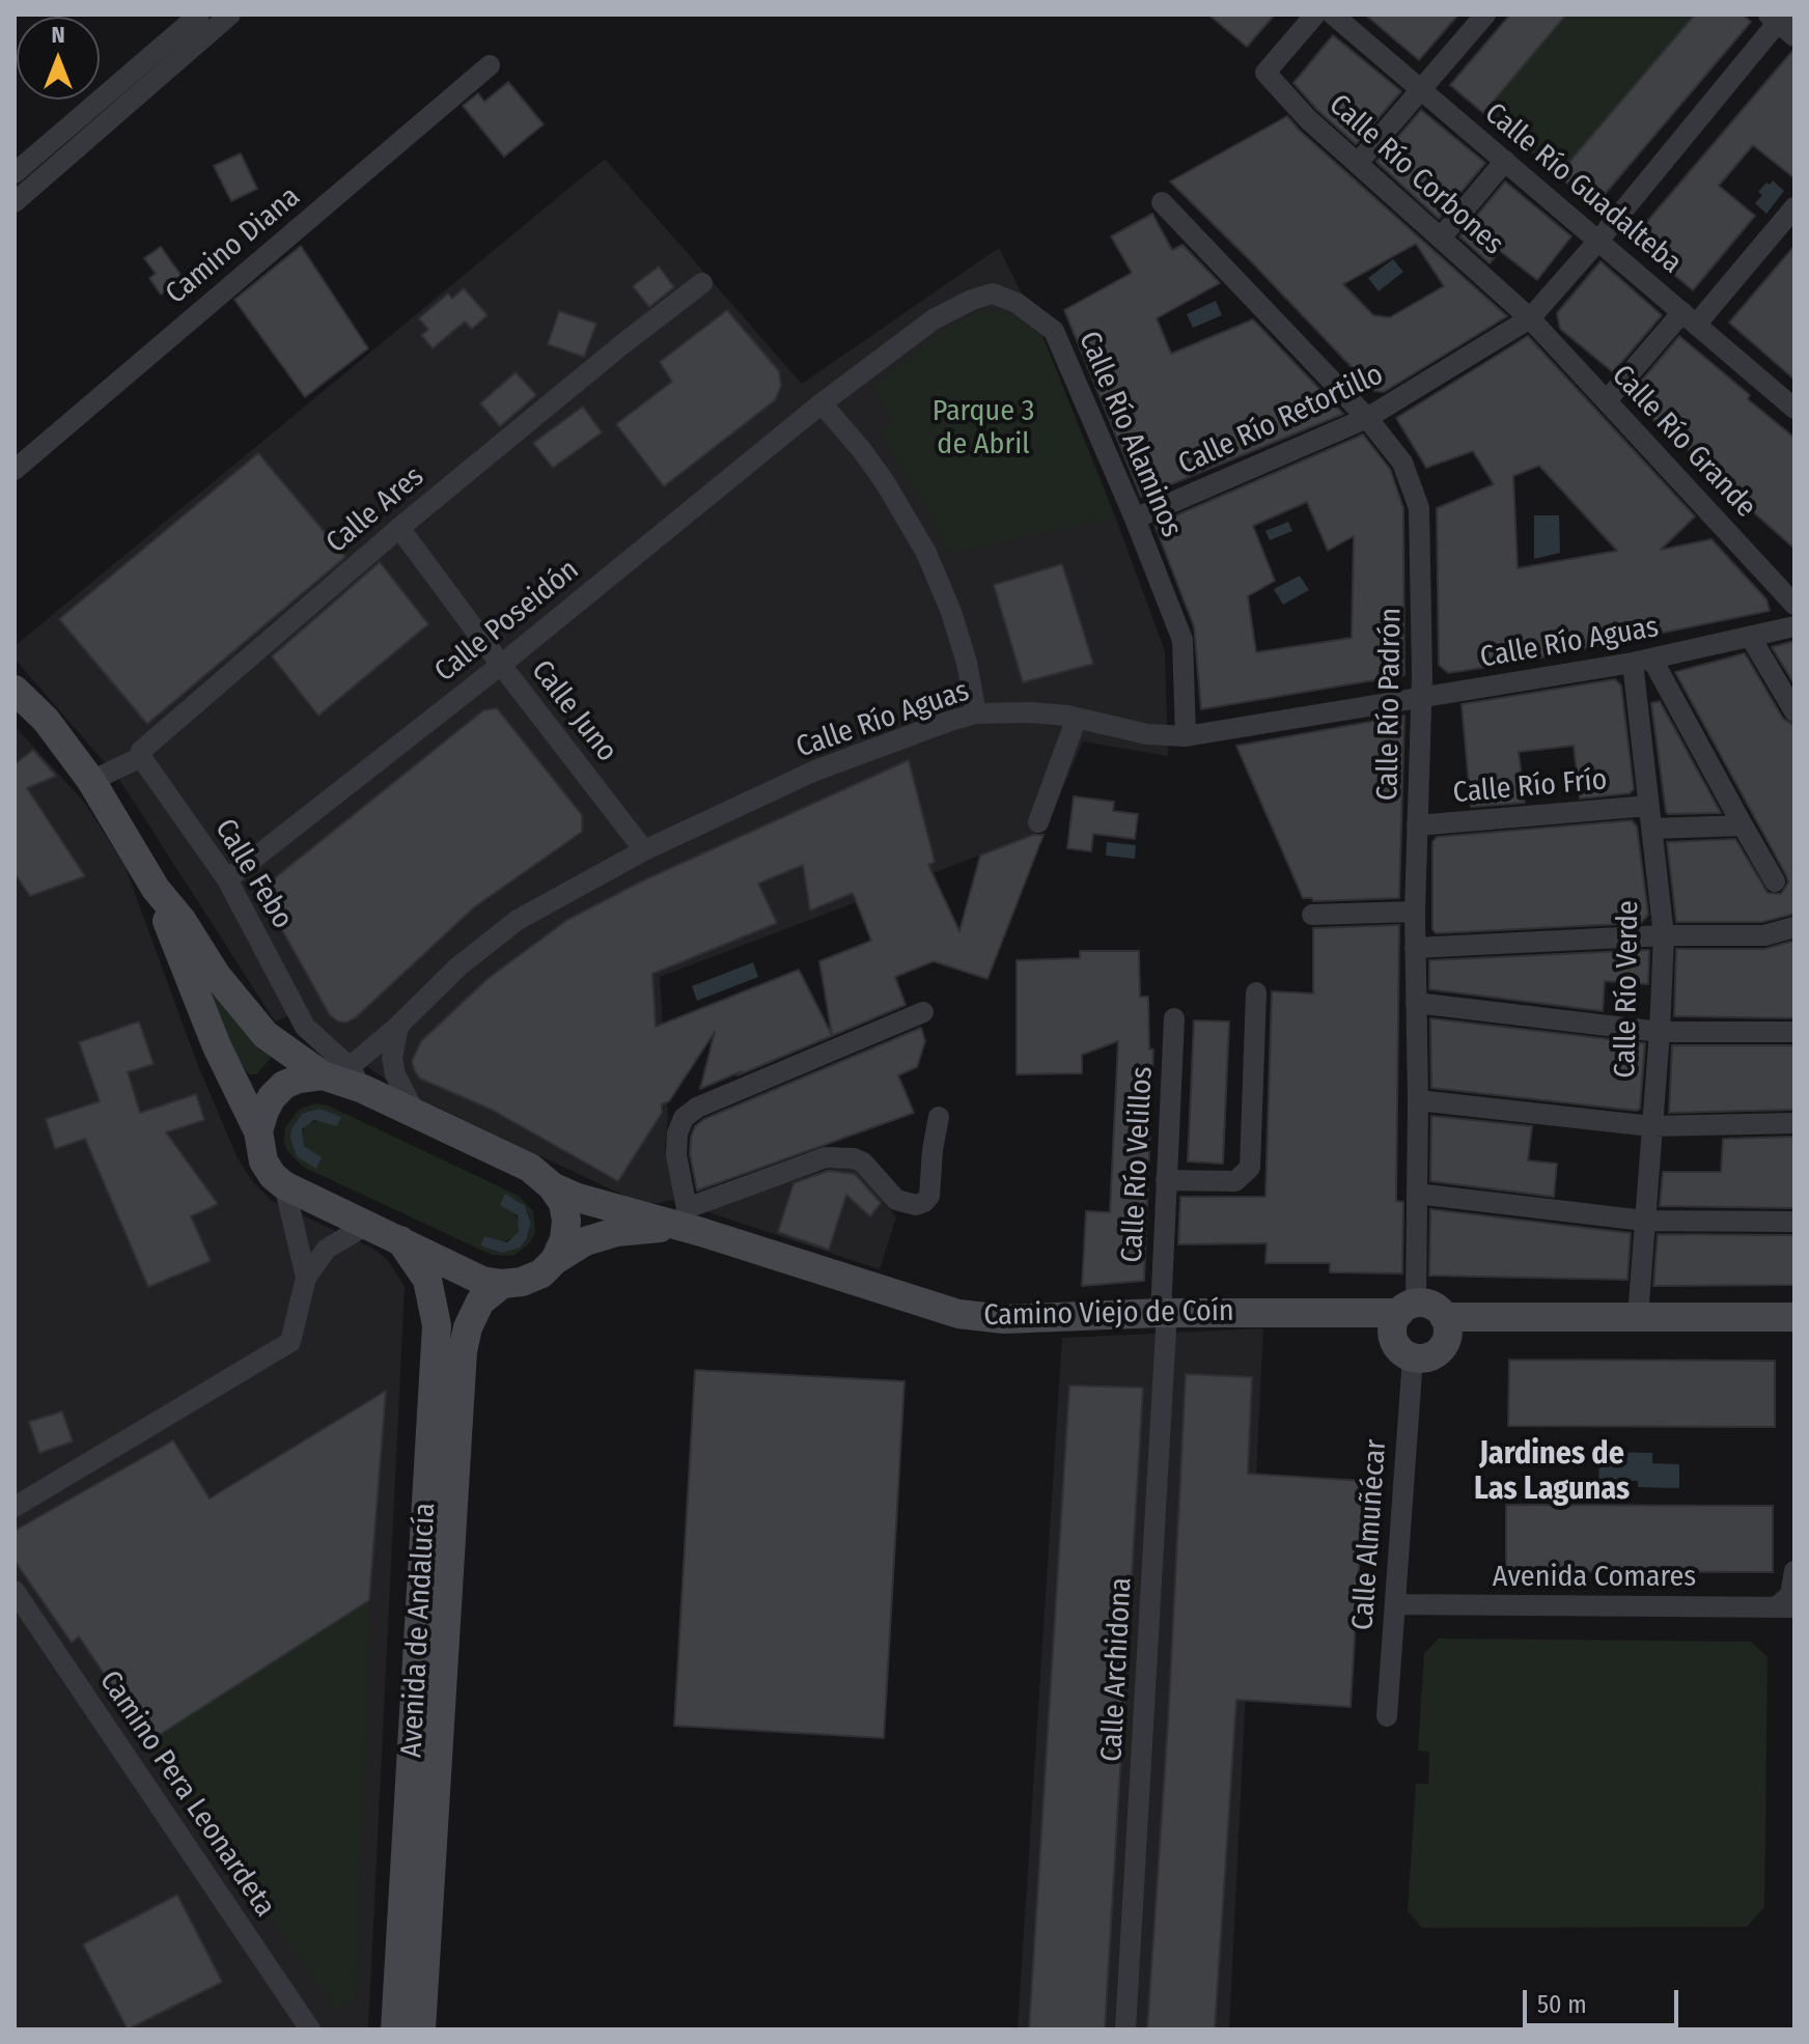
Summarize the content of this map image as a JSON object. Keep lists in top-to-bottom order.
{
  "streets": {
    "street": [
      "Calle Río Corbones",
      "Calle Río Guadalteba",
      "Camino Diana",
      "Calle Río Retortillo",
      "Calle Río Alaminos",
      "Calle Río Grande",
      "Calle Ares",
      "Calle Poseidón",
      "Calle Río Aguas",
      "Calle Río Padrón",
      "Calle Juno",
      "Calle Río Frío",
      "Calle Febo",
      "Calle Río Verde",
      "Calle Río Velillos",
      "Camino Viejo de Coín",
      "Calle Almuñécar",
      "Avenida Comares",
      "Avenida de Andalucía",
      "Calle Archidona",
      "Camino Pera Leonardeta"
    ]
  },
  "crossings": [
    ["Calle Río Corbones", "Calle Río Retortillo"],
    ["Calle Río Corbones", "Calle Río Grande"],
    ["Calle Río Guadalteba", "Calle Río Retortillo"],
    ["Calle Río Retortillo", "Calle Río Alaminos"],
    ["Calle Río Retortillo", "Calle Río Grande"],
    ["Calle Río Retortillo", "Calle Río Padrón"],
    ["Calle Río Alaminos", "Calle Poseidón"],
    ["Calle Río Alaminos", "Calle Río Aguas"],
    ["Calle Ares", "Calle Juno"],
    ["Calle Ares", "Calle Febo"],
    ["Calle Poseidón", "Calle Juno"],
    ["Calle Poseidón", "Calle Febo"],
    ["Calle Río Aguas", "Calle Río Padrón"],
    ["Calle Río Aguas", "Calle Juno"],
    ["Calle Río Aguas", "Calle Febo"],
    ["Calle Río Aguas", "Calle Río Verde"],
    ["Calle Río Aguas", "Camino Viejo de Coín"],
    ["Calle Río Padrón", "Calle Río Frío"],
    ["Calle Río Padrón", "Camino Viejo de Coín"],
    ["Calle Río Padrón", "Calle Almuñécar"],
    ["Calle Río Frío", "Calle Río Verde"],
    ["Calle Febo", "Camino Viejo de Coín"],
    ["Calle Río Velillos", "Camino Viejo de Coín"],
    ["Calle Río Velillos", "Calle Archidona"],
    ["Camino Viejo de Coín", "Calle Almuñécar"],
    ["Camino Viejo de Coín", "Avenida de Andalucía"],
    ["Camino Viejo de Coín", "Calle Archidona"],
    ["Calle Almuñécar", "Avenida Comares"]
  ],
  "districts": ["Jardines de Las Lagunas"],
  "parks": ["Parque 3 de Abril"],
  "scale_bar": "50 m",
  "north": "top"
}
